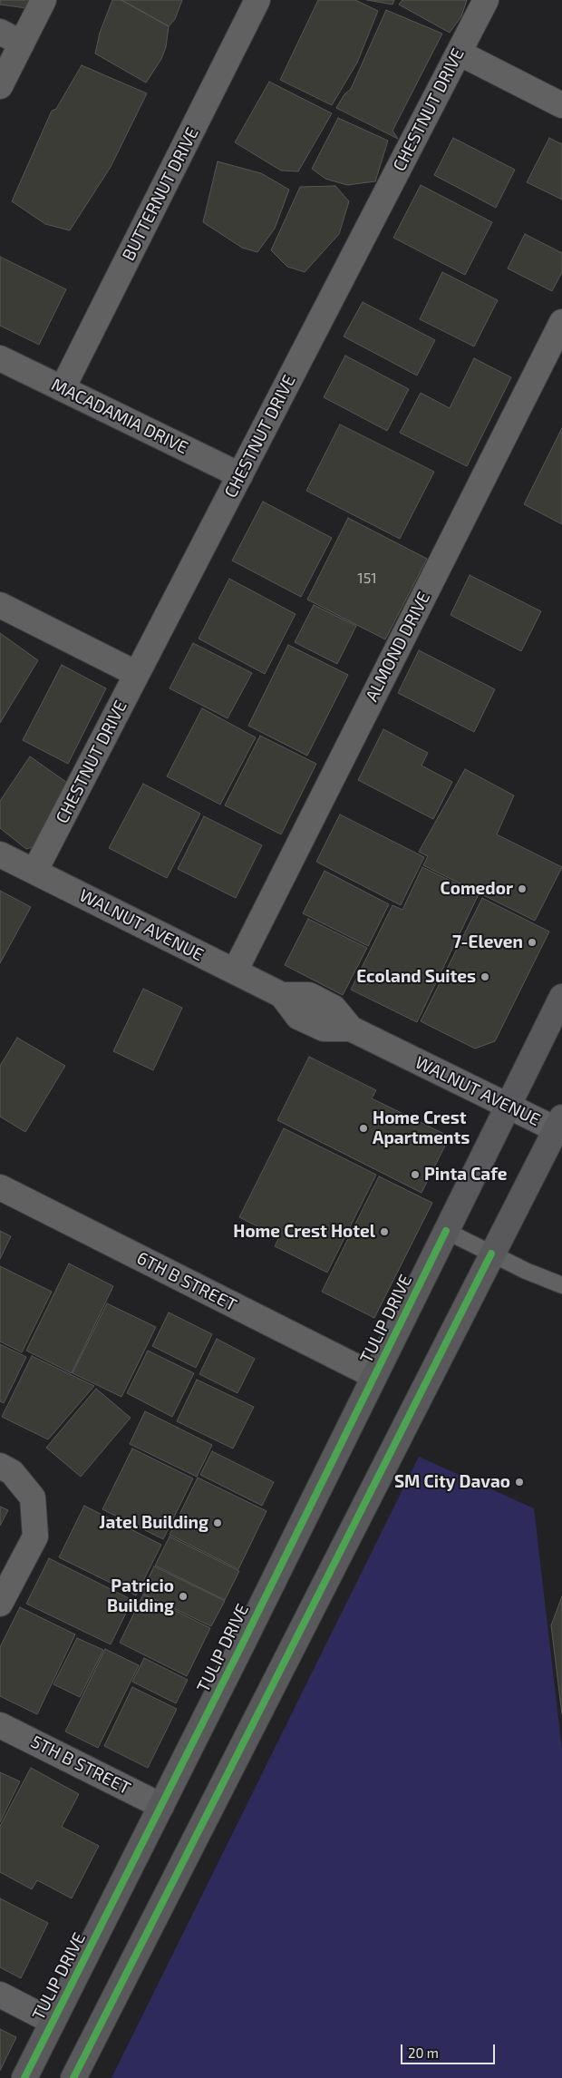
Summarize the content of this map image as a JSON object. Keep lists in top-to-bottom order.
{
  "streets": {
    "main road": ["TULIP DRIVE"],
    "street": [
      "CHESTNUT DRIVE",
      "BUTTERNUT DRIVE",
      "MACADAMIA DRIVE",
      "ALMOND DRIVE",
      "WALNUT AVENUE",
      "6TH B STREET",
      "5TH B STREET"
    ]
  },
  "crossings": [
    ["CHESTNUT DRIVE", "MACADAMIA DRIVE"],
    ["CHESTNUT DRIVE", "WALNUT AVENUE"],
    ["BUTTERNUT DRIVE", "MACADAMIA DRIVE"],
    ["ALMOND DRIVE", "WALNUT AVENUE"],
    ["WALNUT AVENUE", "TULIP DRIVE"],
    ["6TH B STREET", "TULIP DRIVE"],
    ["TULIP DRIVE", "5TH B STREET"]
  ],
  "places": [
    "Comedor",
    "7-Eleven",
    "Ecoland Suites",
    "Home Crest Apartments",
    "Pinta Cafe",
    "Home Crest Hotel",
    "SM City Davao",
    "Jatel Building",
    "Patricio Building"
  ],
  "house_numbers": ["151"],
  "scale_bar": "20 m"
}
